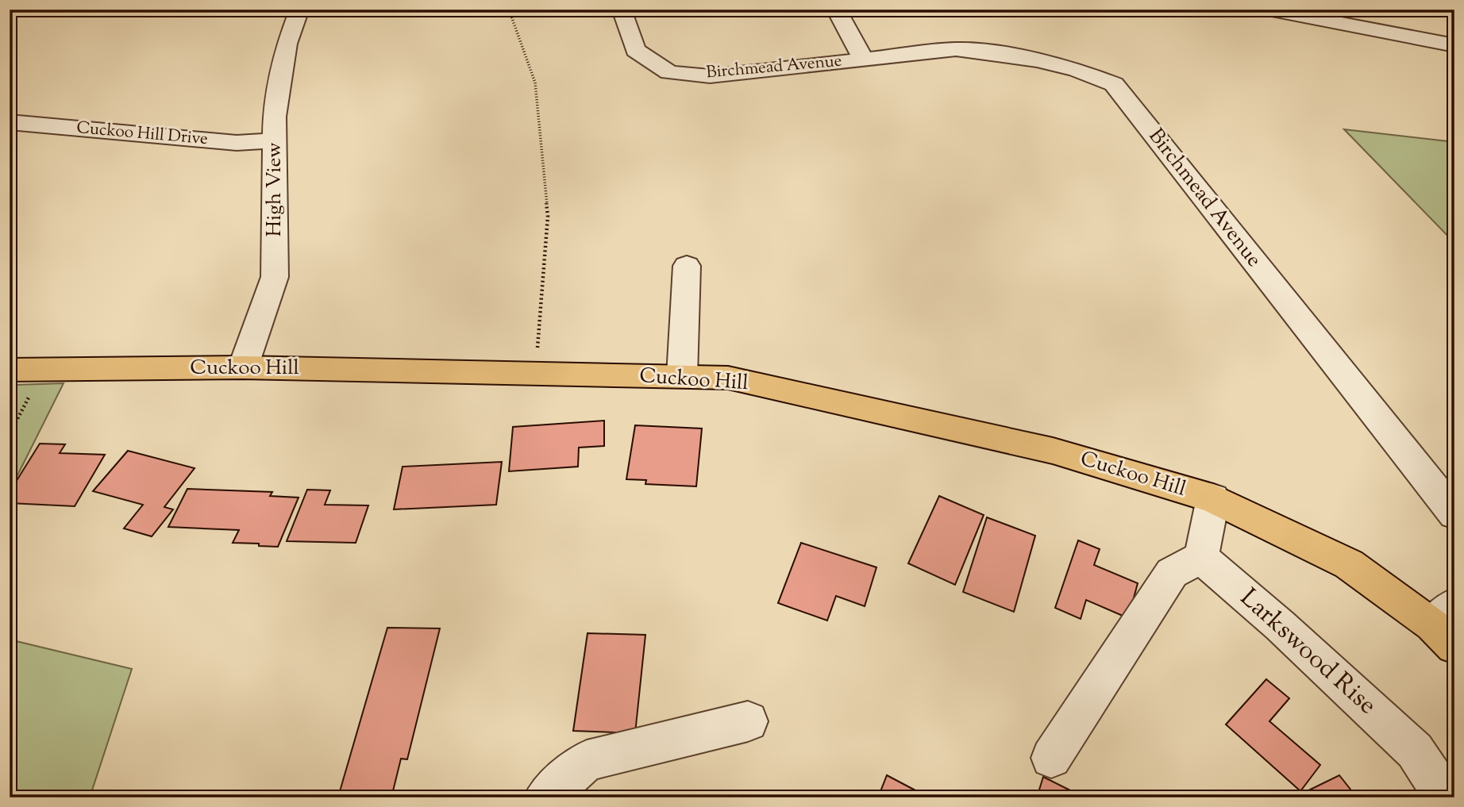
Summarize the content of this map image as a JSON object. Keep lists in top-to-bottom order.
{
  "streets": {
    "main road": ["Cuckoo Hill"],
    "street": [
      "Birchmead Avenue",
      "Cuckoo Hill Drive",
      "High View",
      "Larkswood Rise"
    ]
  },
  "crossings": [
    ["Cuckoo Hill Drive", "High View"],
    ["High View", "Cuckoo Hill"]
  ]
}
